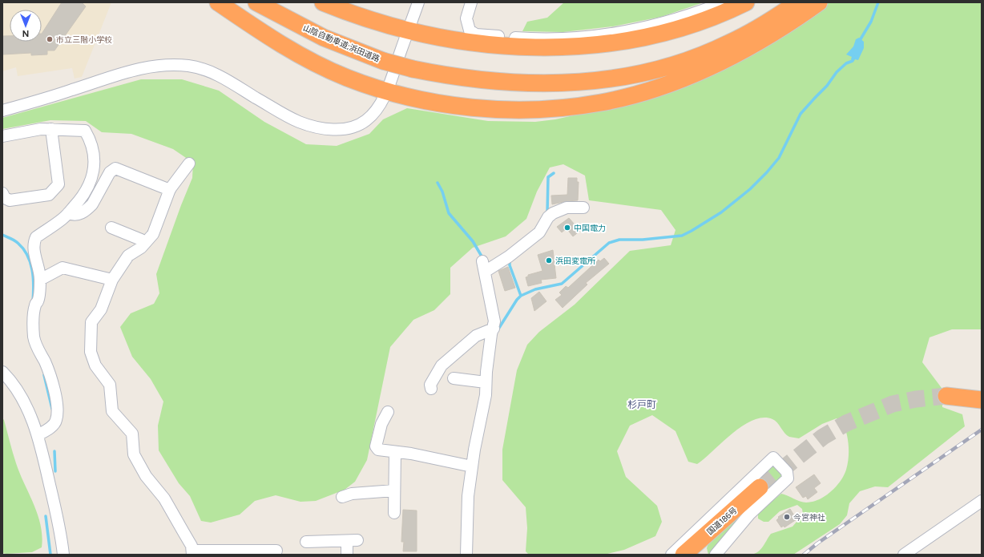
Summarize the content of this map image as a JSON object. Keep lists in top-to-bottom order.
{
  "streets": {
    "highway": ["山陰自動車道;浜田道路", "国道186号"]
  },
  "districts": ["杉戸町"],
  "places": [
    "市立三階小学校",
    "中国電力",
    "浜田変電所",
    "今宮神社"
  ],
  "north": "bottom"
}
